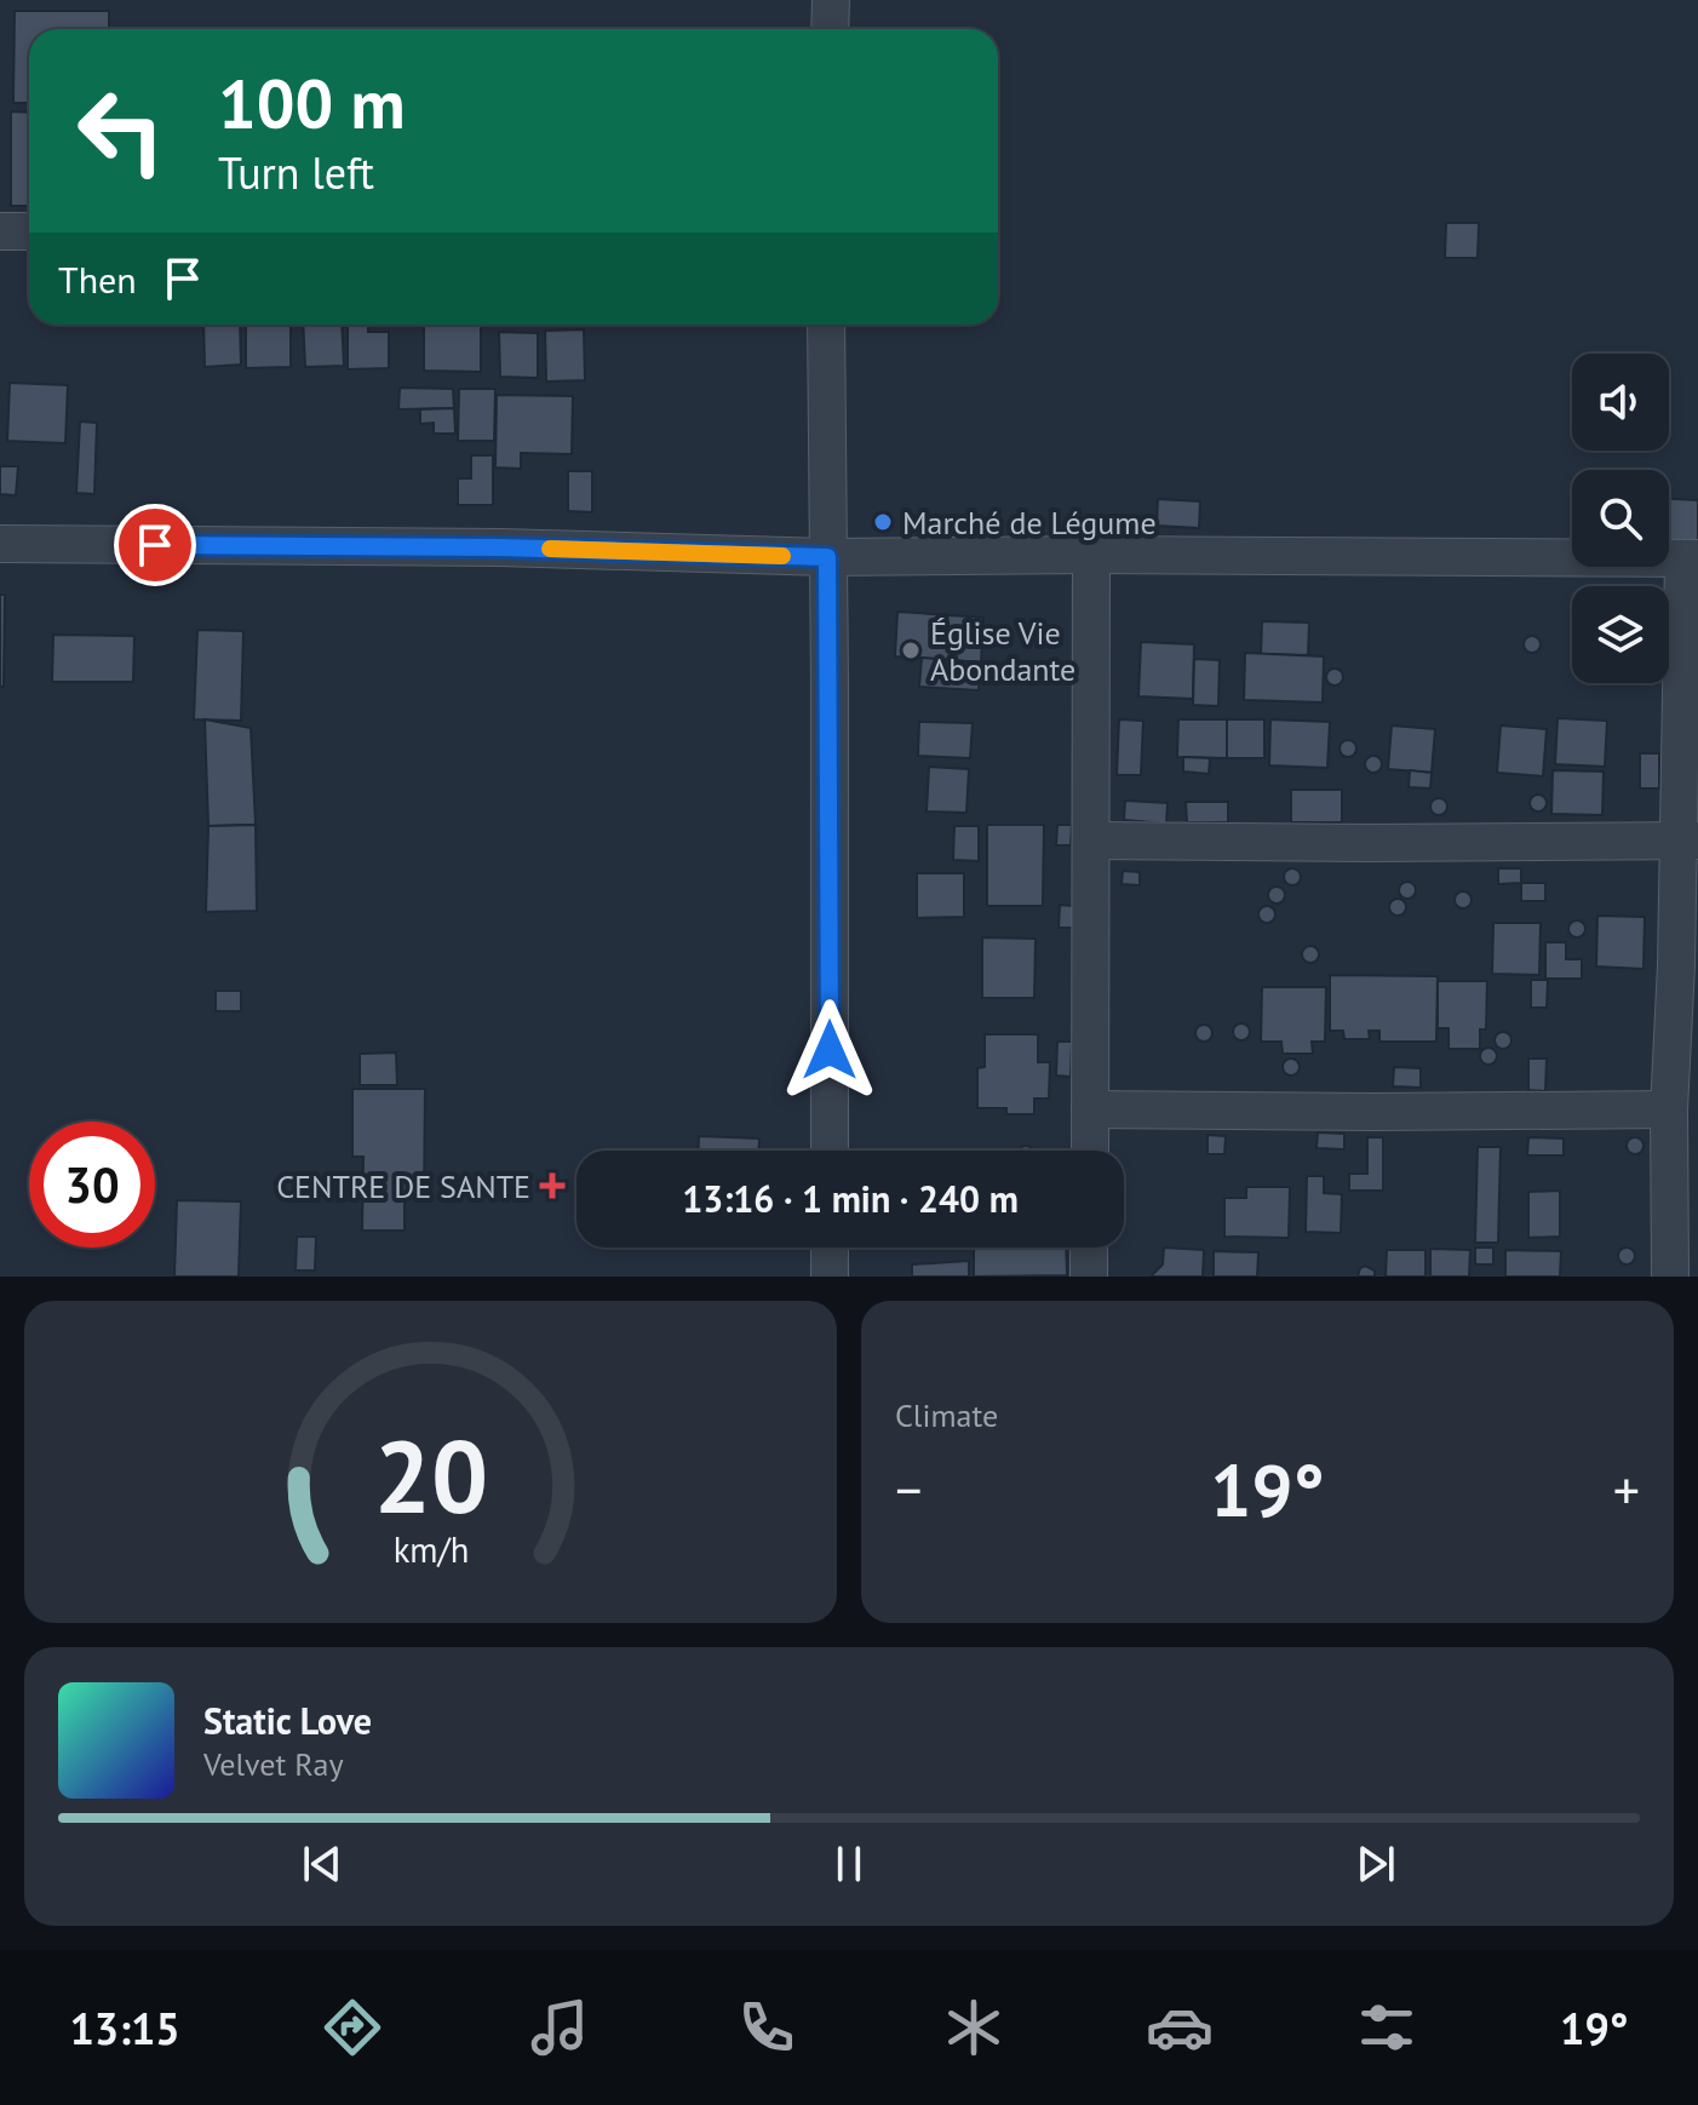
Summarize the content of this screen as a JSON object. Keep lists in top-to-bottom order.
{
  "places": {
    "other": ["Marché de Légume", "Église Vie Abondante"],
    "health": ["CENTRE DE SANTE"]
  },
  "page": {
    "turn": ["100 m", "Turn left"],
    "then": "Then",
    "limit": "30",
    "trip": "13:16 · 1 min · 240 m",
    "tile": "Climate",
    "heat": ["−", "19°", "+"],
    "song": ["Static Love", "Velvet Ray"],
    "tabs": ["13:15", "19°"],
    "gauge": ["20", "km/h"]
  }
}
